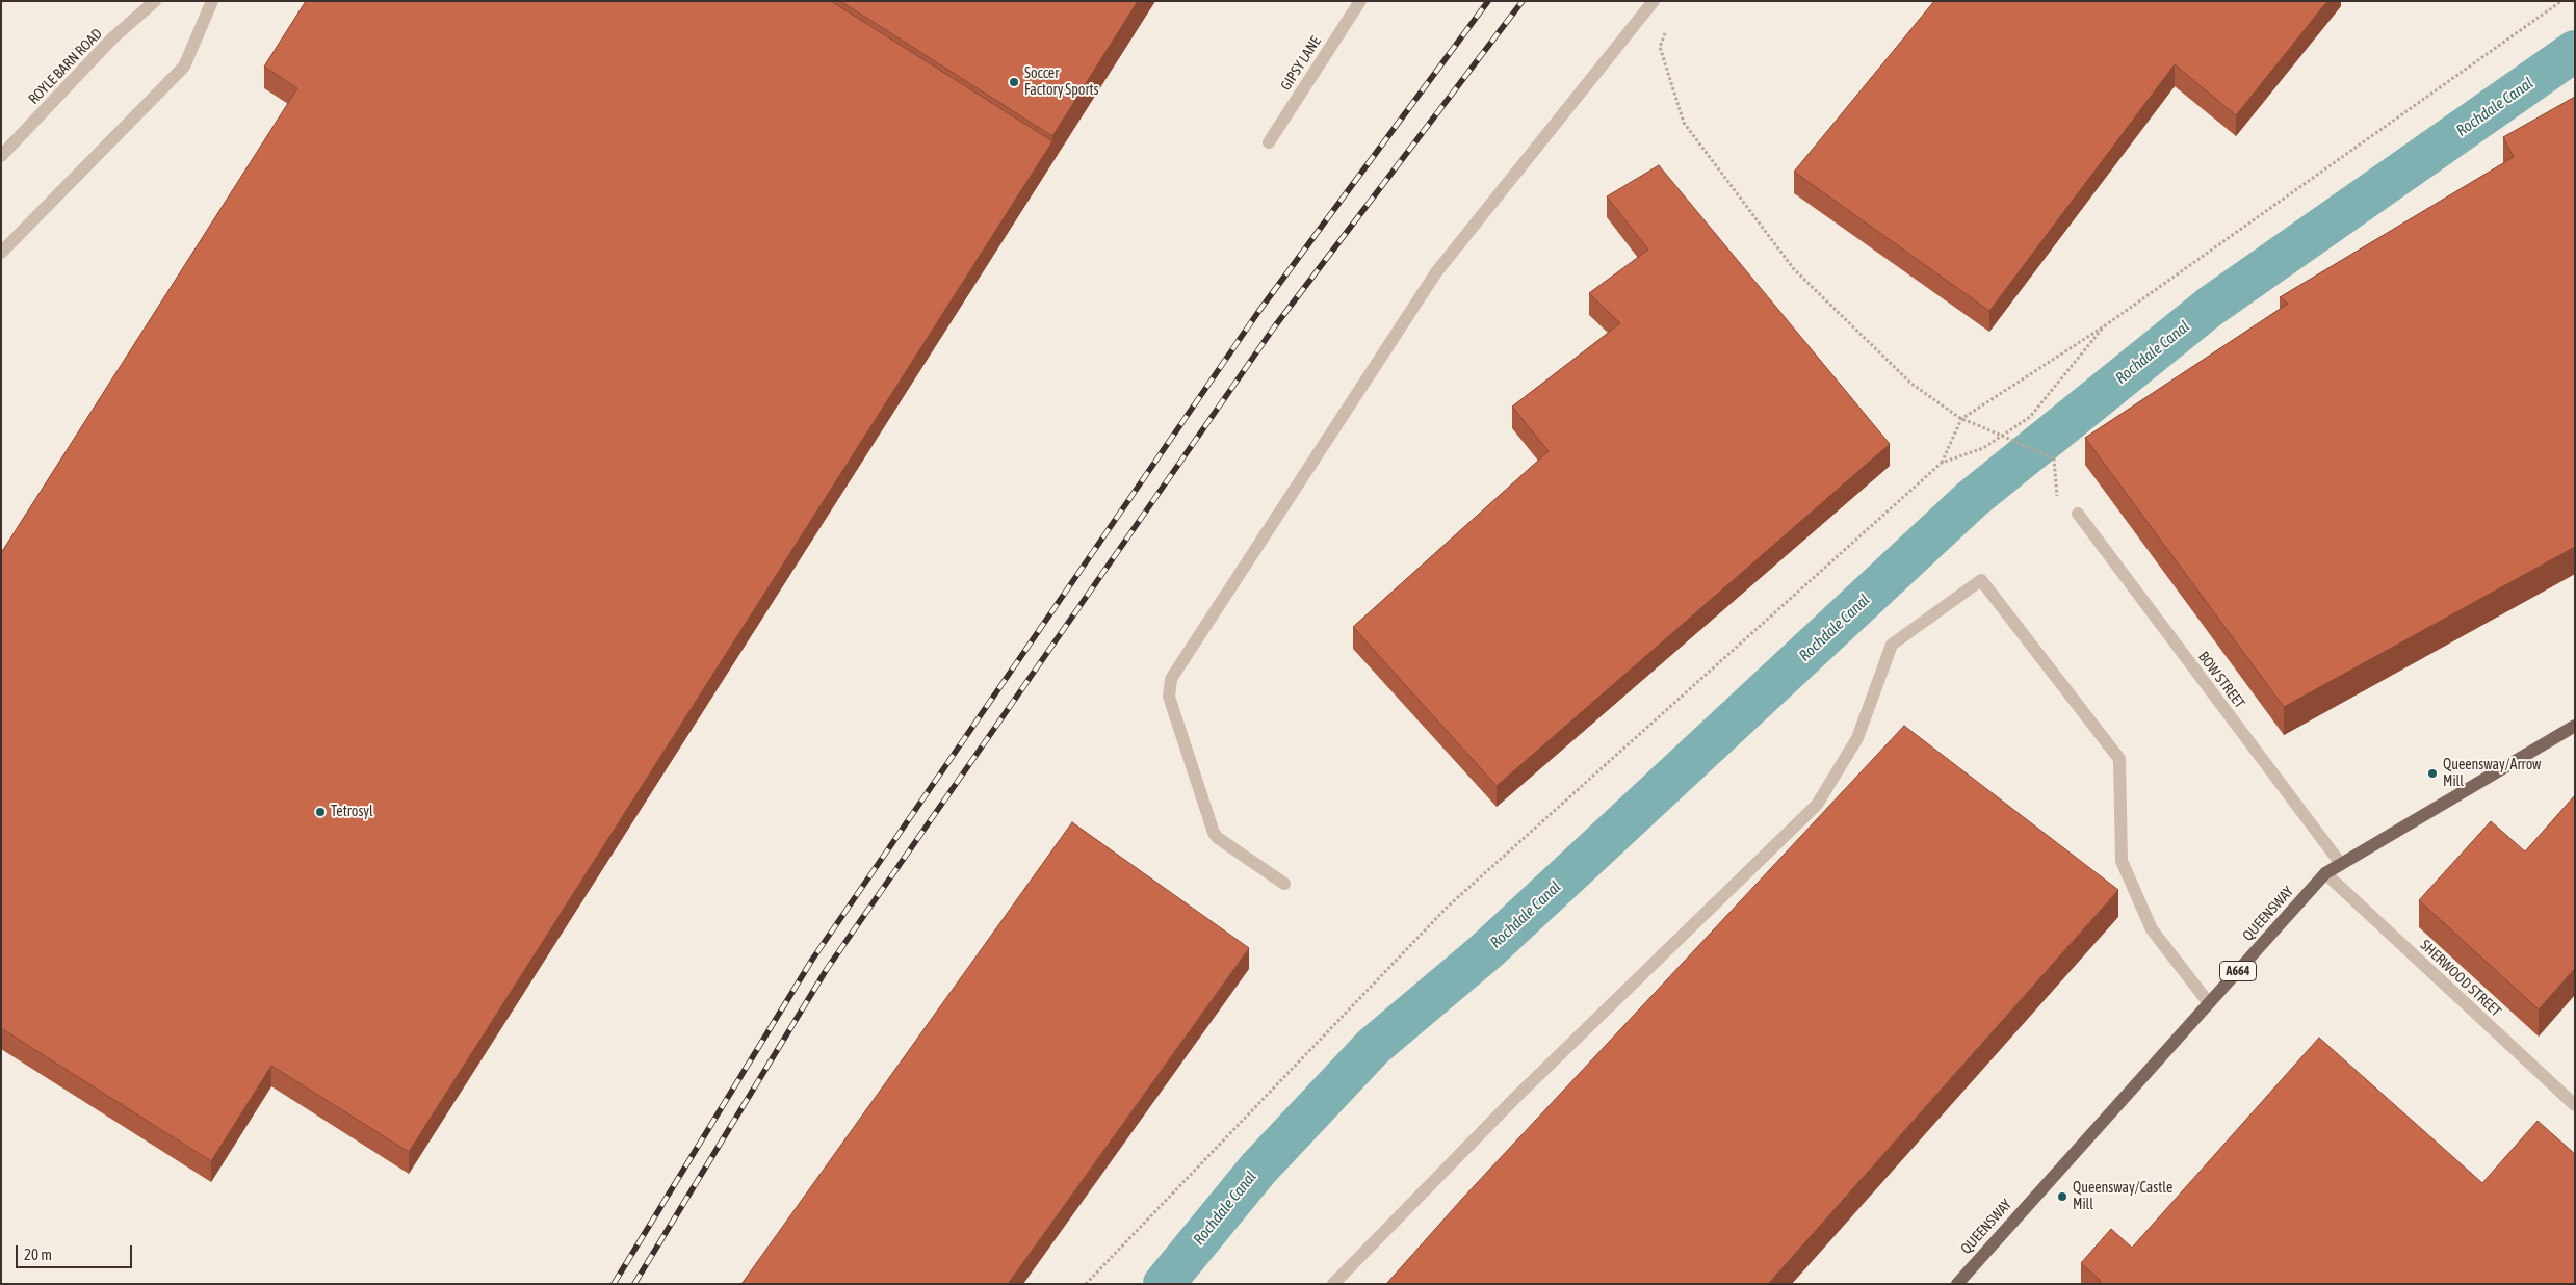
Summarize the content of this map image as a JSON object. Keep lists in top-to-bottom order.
{
  "streets": {
    "main road": ["QUEENSWAY", "A664"],
    "street": [
      "GIPSY LANE",
      "ROYLE BARN ROAD",
      "BOW STREET",
      "SHERWOOD STREET"
    ]
  },
  "crossings": [
    ["BOW STREET", "QUEENSWAY"],
    ["QUEENSWAY", "SHERWOOD STREET"]
  ],
  "water": ["Rochdale Canal"],
  "places": [
    "Soccer Factory Sports",
    "Queensway/Arrow Mill",
    "Tetrosyl",
    "Queensway/Castle Mill"
  ],
  "scale_bar": "20 m"
}
